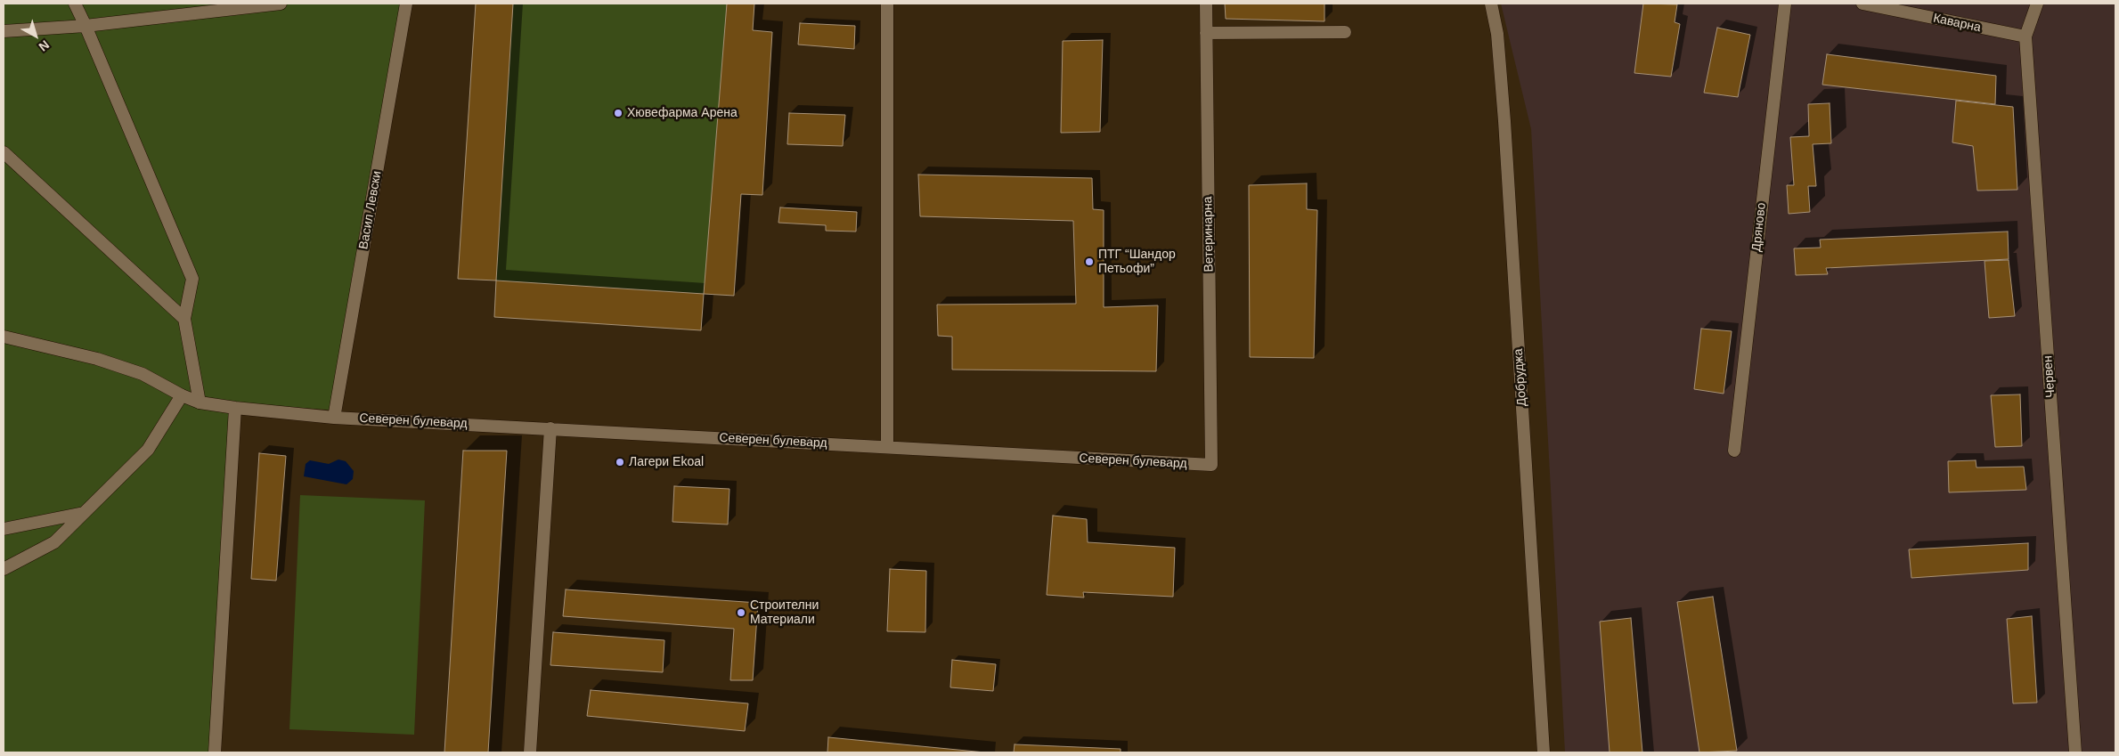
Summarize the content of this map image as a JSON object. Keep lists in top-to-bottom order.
{
  "streets": {
    "street": [
      "Каварна",
      "Васил Левски",
      "Дряново",
      "Ветеринарна",
      "Червен",
      "Добруджа",
      "Северен булевард"
    ]
  },
  "crossings": [
    ["Каварна", "Червен"],
    ["Васил Левски", "Северен булевард"],
    ["Ветеринарна", "Северен булевард"]
  ],
  "places": [
    "Хювефарма Арена",
    "ПТГ “Шандор Петьофи”",
    "Лагери Ekoal",
    "Строителни Материали"
  ],
  "north": "bottom right"
}
